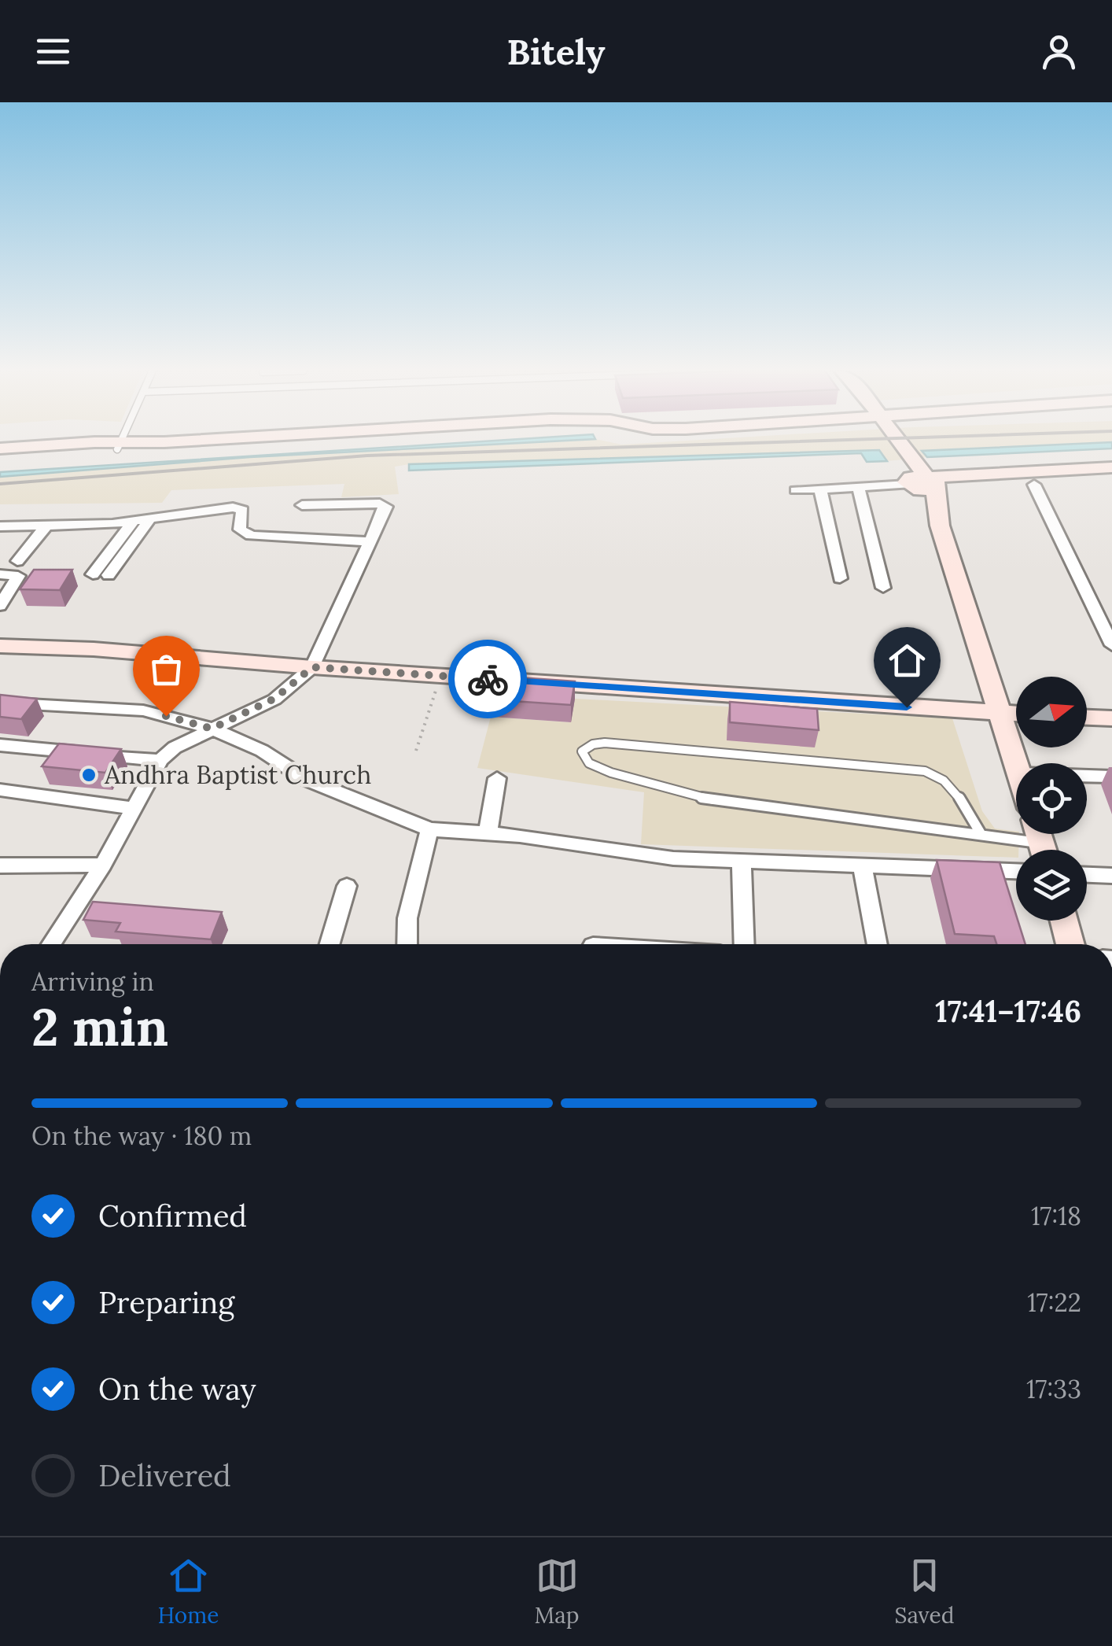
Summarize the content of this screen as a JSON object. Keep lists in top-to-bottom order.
{
  "places": ["Andhra Baptist Church"],
  "north": "right",
  "page": {
    "header": "Bitely",
    "heading": ["2 min", "Arriving in", "17:41–17:46"],
    "bar": "On the way · 180 m",
    "list": [
      ["Confirmed", "17:18"],
      ["Preparing", "17:22"],
      ["On the way", "17:33"],
      "Delivered"
    ],
    "tabs": ["Home", "Map", "Saved"]
  }
}
